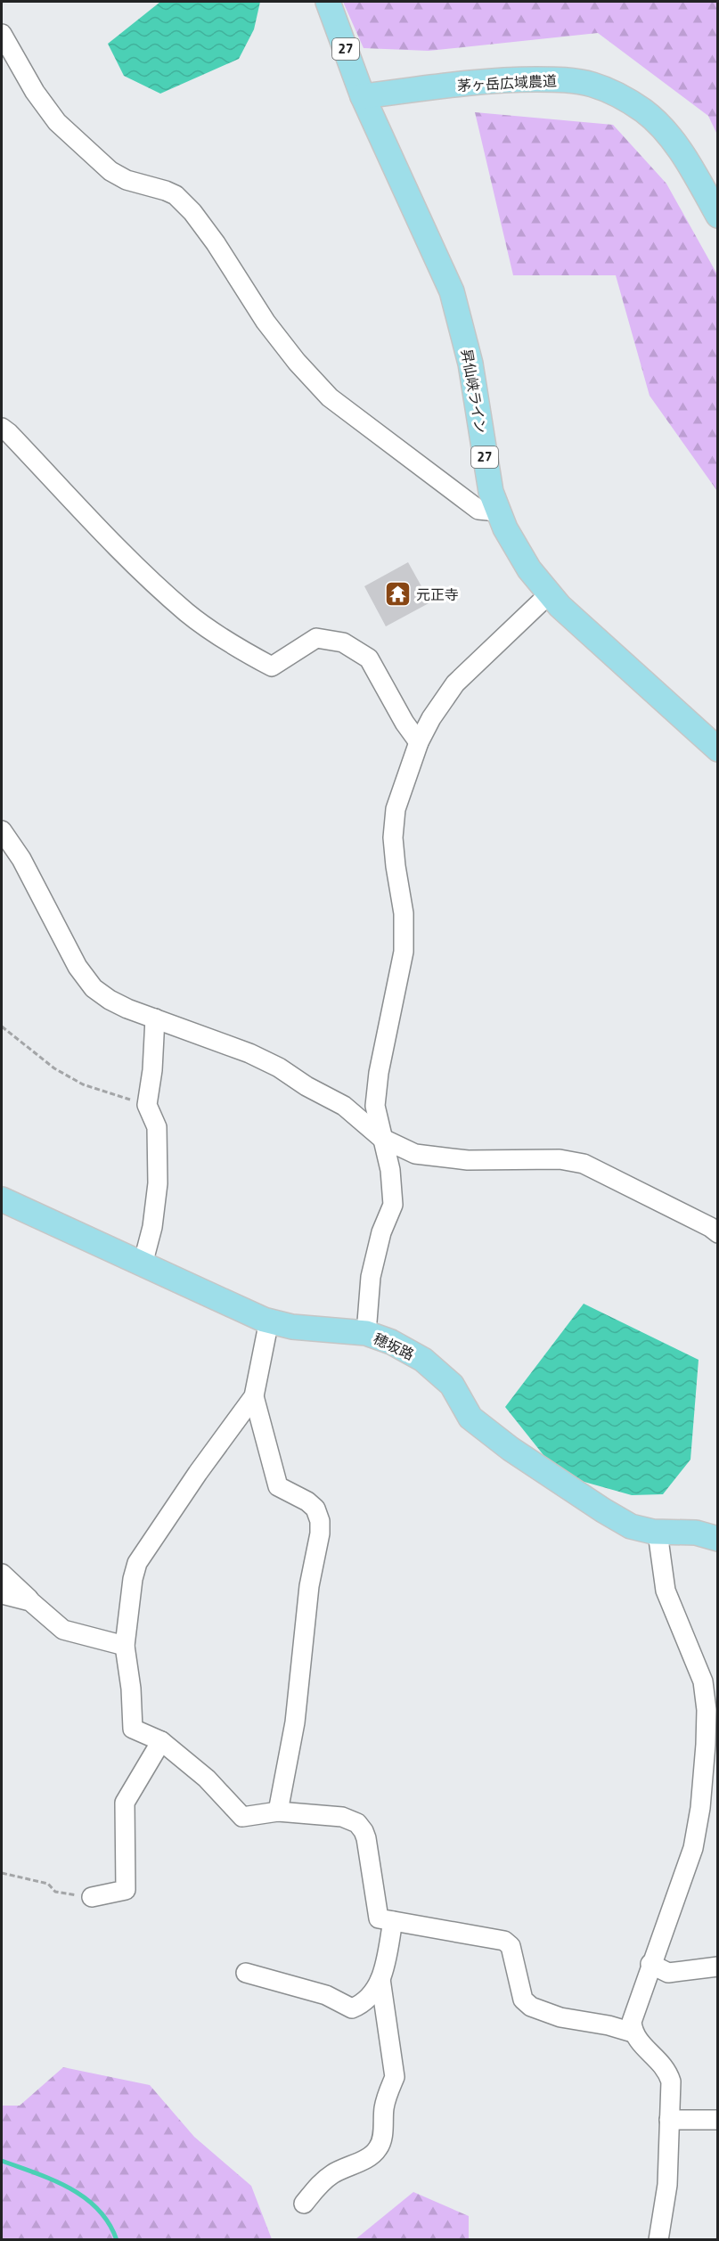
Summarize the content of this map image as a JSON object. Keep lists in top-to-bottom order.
{
  "streets": {
    "main road": [
      "27",
      "茅ヶ岳広域農道",
      "昇仙峡ライン",
      "穂坂路"
    ]
  },
  "crossings": [
    ["茅ヶ岳広域農道", "昇仙峡ライン"]
  ],
  "places": {
    "temple": ["元正寺"]
  }
}
